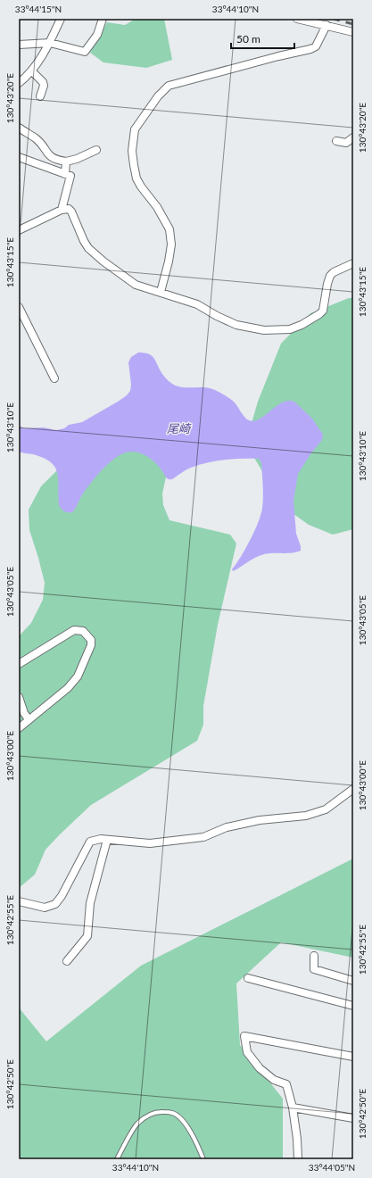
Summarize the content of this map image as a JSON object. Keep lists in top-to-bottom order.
{
  "water": ["尾崎"],
  "scale_bar": "50 m",
  "coordinates": [
    "33°44'15\"N",
    "33°44'10\"N",
    "130°43'20\"E",
    "130°43'15\"E",
    "130°43'10\"E",
    "130°43'05\"E",
    "130°43'00\"E",
    "130°42'55\"E",
    "130°42'50\"E",
    "33°44'05\"N"
  ]
}
